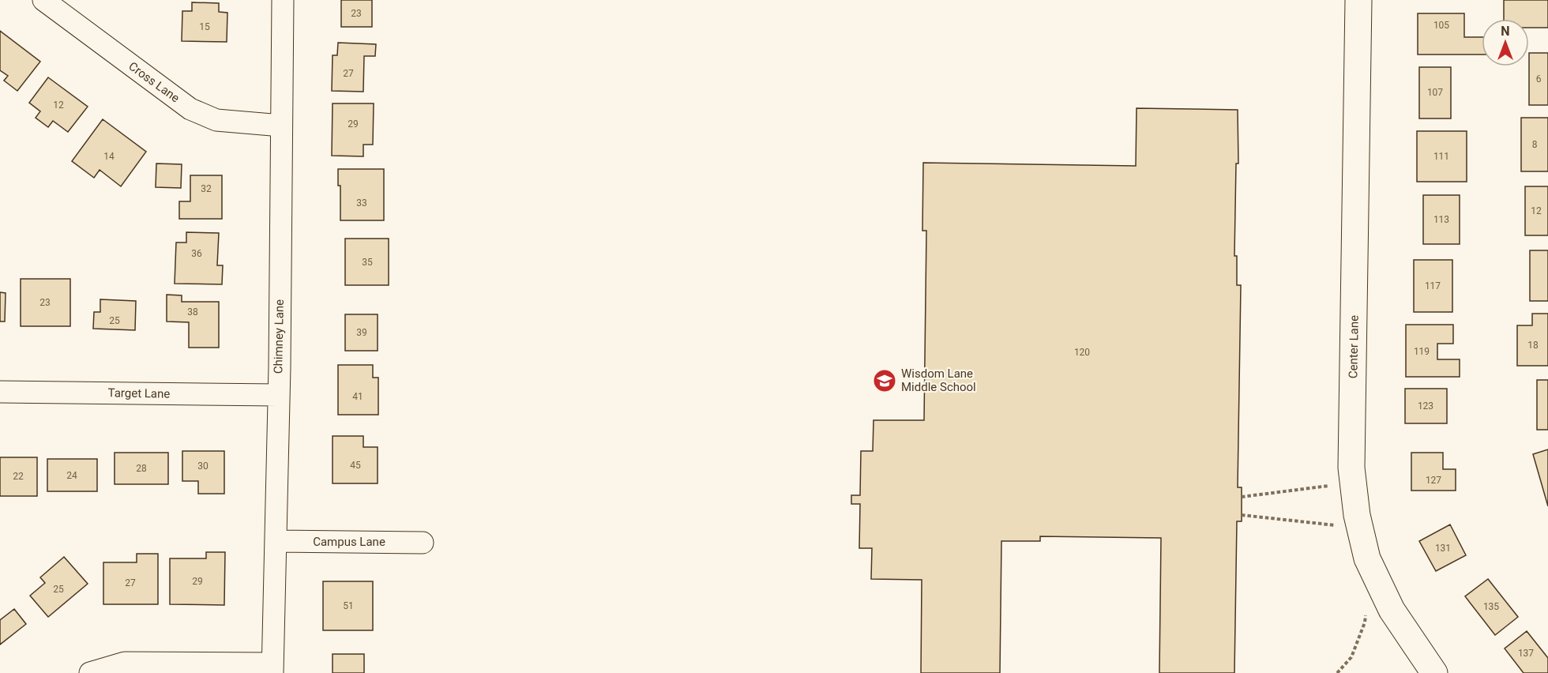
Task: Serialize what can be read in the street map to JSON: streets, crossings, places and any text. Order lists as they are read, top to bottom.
{
  "streets": {
    "street": [
      "Cross Lane",
      "Chimney Lane",
      "Center Lane",
      "Target Lane",
      "Campus Lane"
    ]
  },
  "crossings": [
    ["Cross Lane", "Chimney Lane"],
    ["Chimney Lane", "Target Lane"],
    ["Chimney Lane", "Campus Lane"]
  ],
  "places": {
    "school or university": ["Wisdom Lane Middle School"]
  },
  "house_numbers": [
    "23",
    "105",
    "15",
    "27",
    "6",
    "107",
    "12",
    "29",
    "8",
    "14",
    "111",
    "32",
    "33",
    "12",
    "113",
    "36",
    "35",
    "117",
    "23",
    "38",
    "25",
    "39",
    "18",
    "119",
    "120",
    "41",
    "123",
    "45",
    "30",
    "28",
    "24",
    "22",
    "127",
    "131",
    "29",
    "27",
    "25",
    "51",
    "135",
    "137"
  ],
  "north": "top"
}
